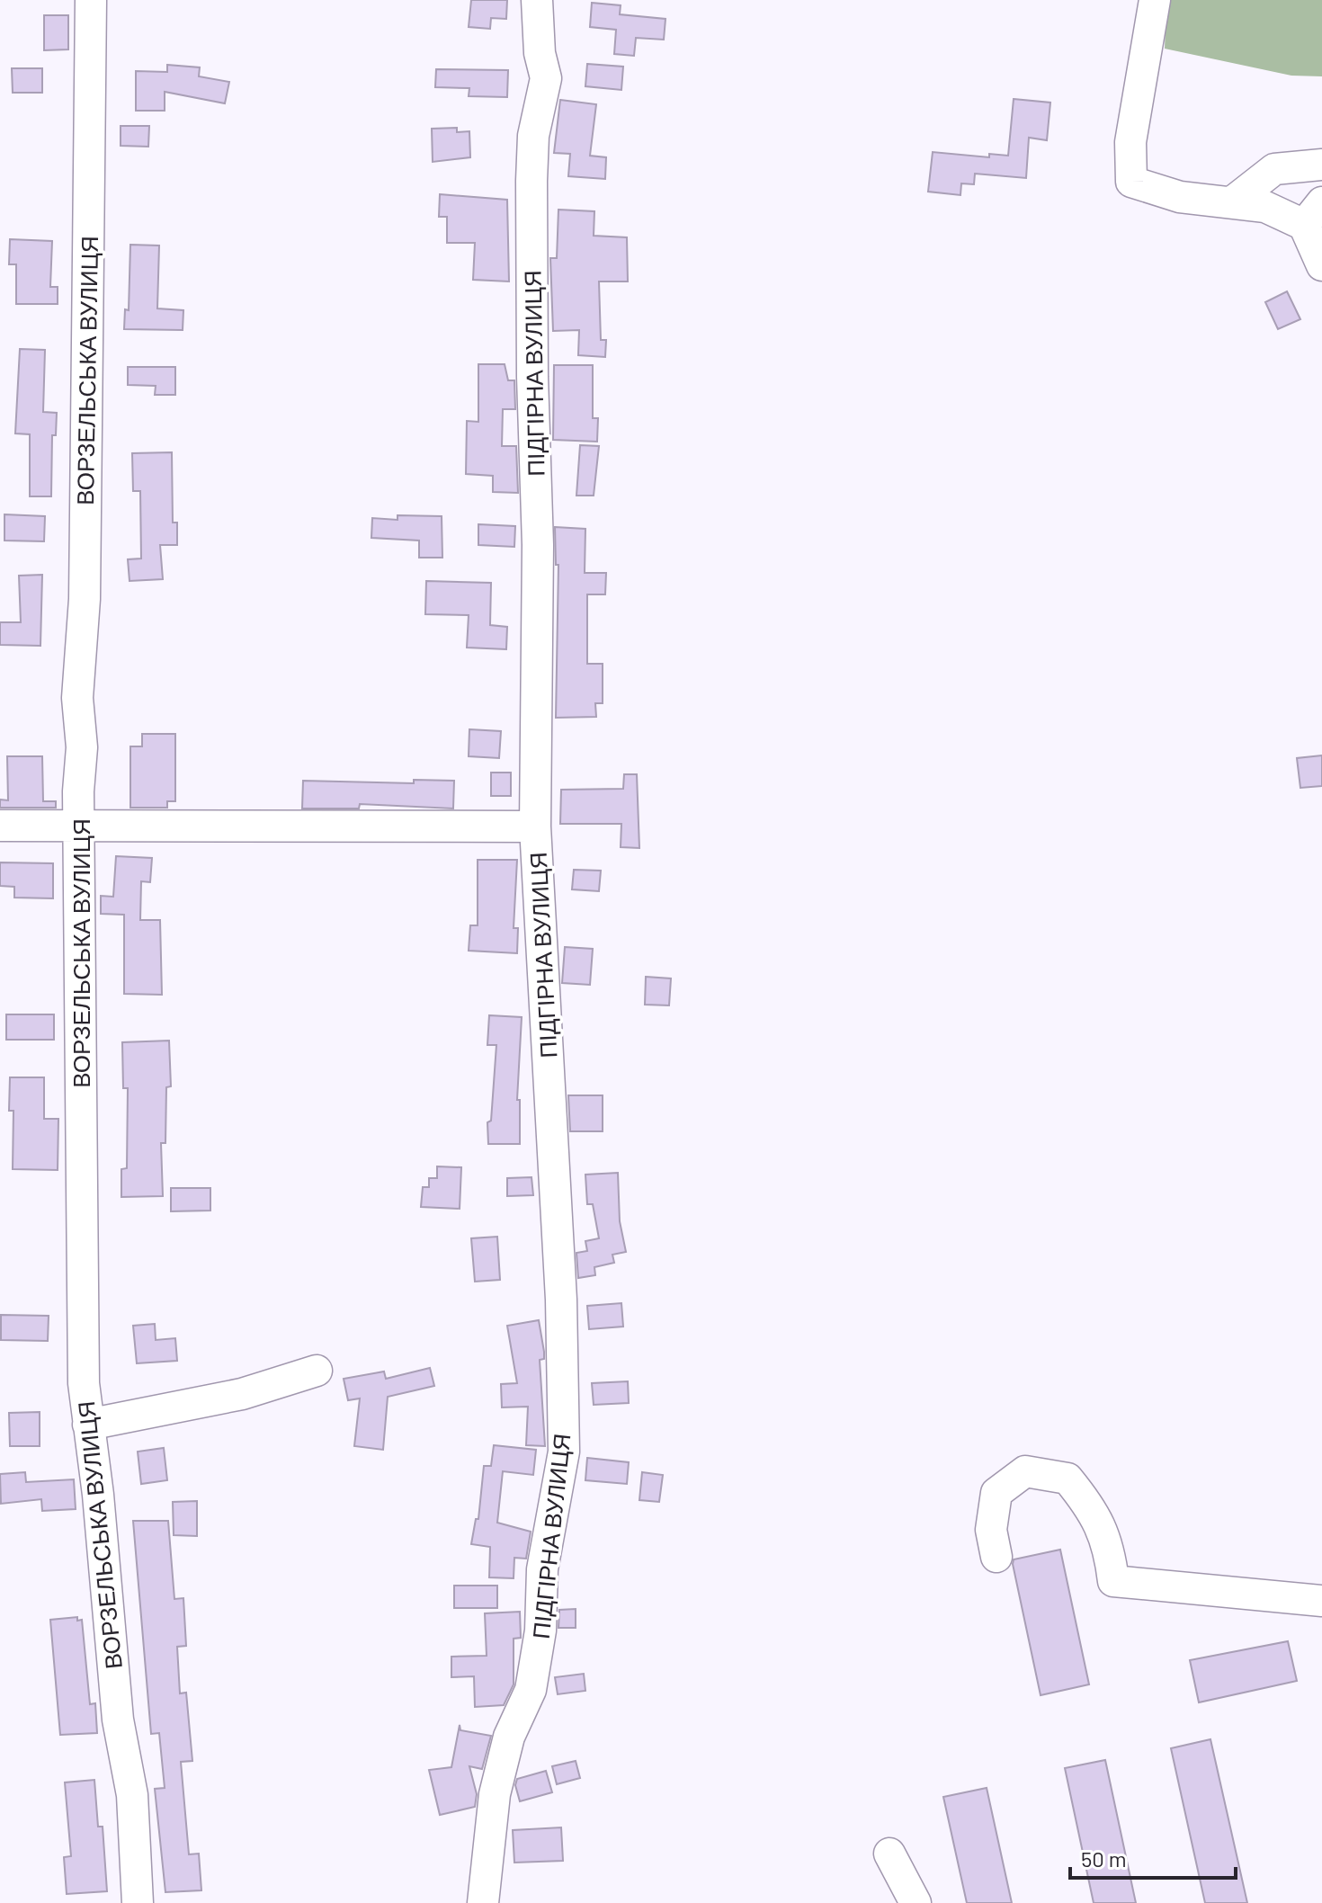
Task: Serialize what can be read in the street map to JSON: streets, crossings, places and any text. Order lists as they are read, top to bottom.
{
  "streets": {
    "street": ["ВОРЗЕЛЬСЬКА ВУЛИЦЯ", "ПІДГІРНА ВУЛИЦЯ"]
  },
  "scale_bar": "50 m"
}
